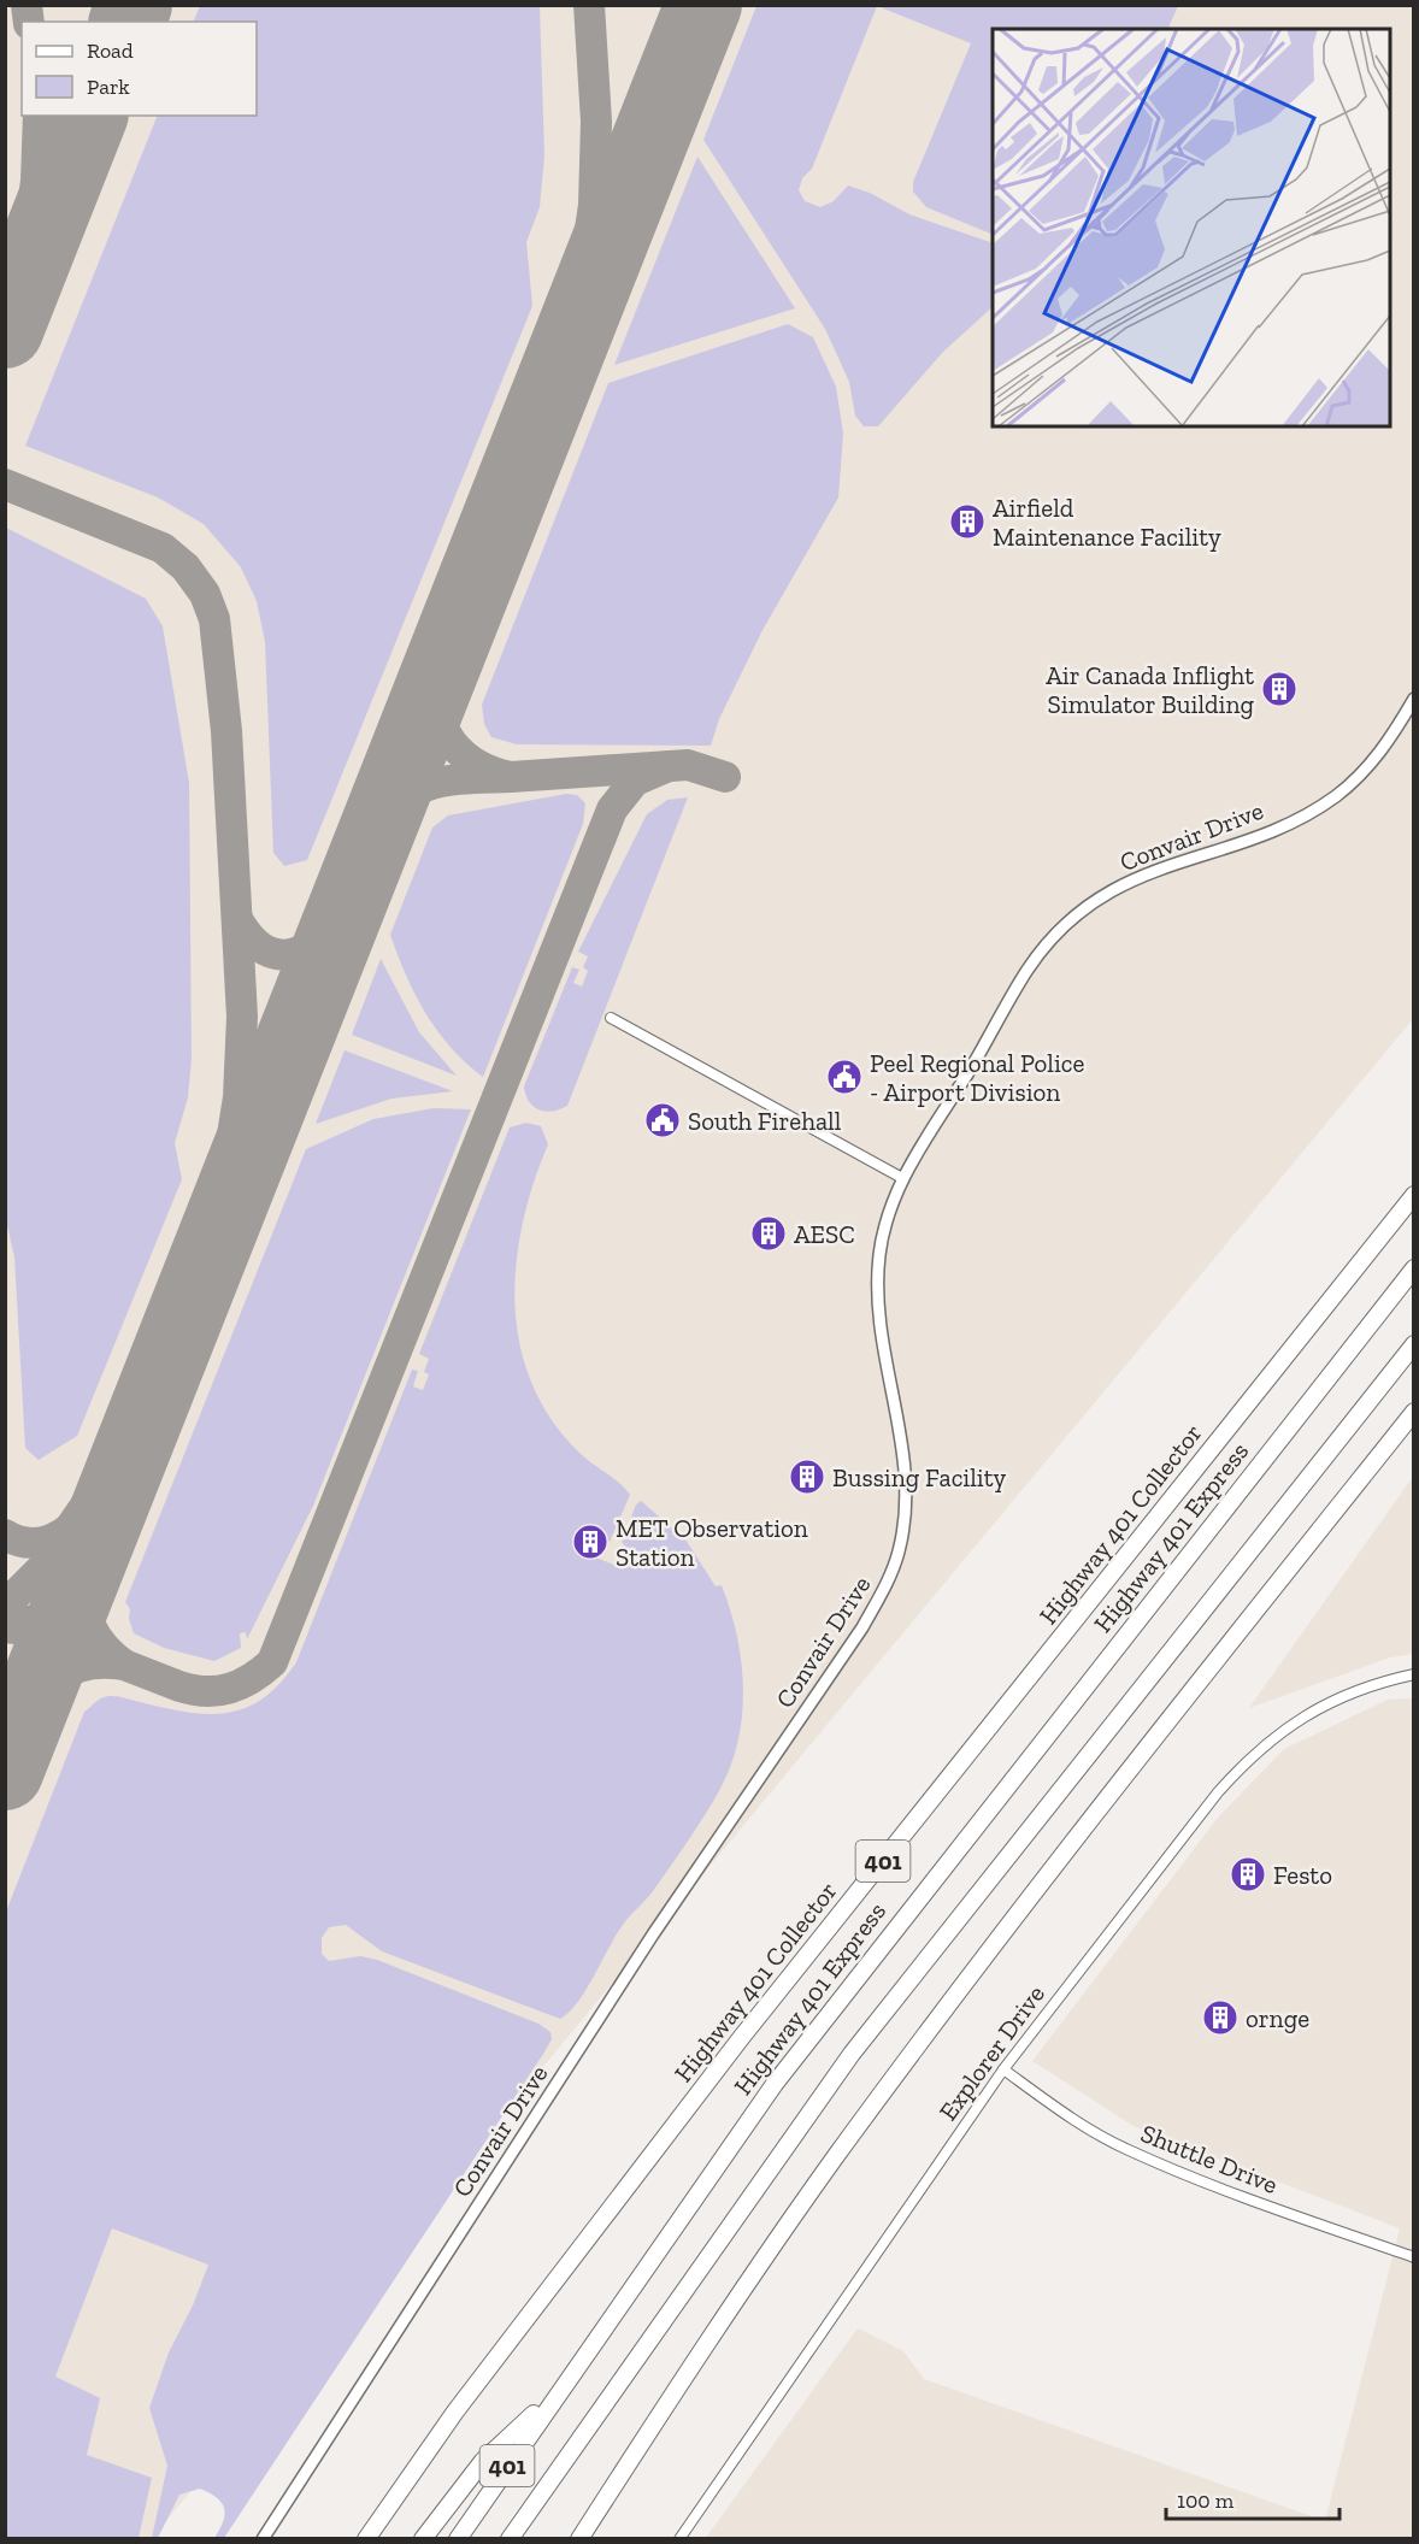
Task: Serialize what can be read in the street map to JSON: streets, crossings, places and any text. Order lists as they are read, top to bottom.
{
  "streets": {
    "highway": ["Highway 401 Collector", "Highway 401 Express", "401"],
    "street": ["Convair Drive", "Explorer Drive", "Shuttle Drive"]
  },
  "crossings": [
    ["Explorer Drive", "Shuttle Drive"]
  ],
  "places": {
    "building": [
      "Airfield Maintenance Facility",
      "Air Canada Inflight Simulator Building",
      "AESC",
      "Bussing Facility",
      "MET Observation Station",
      "Festo",
      "ornge"
    ],
    "public building": ["Peel Regional Police - Airport Division", "South Firehall"]
  },
  "legend": ["Road", "Park"],
  "scale_bar": "100 m"
}
